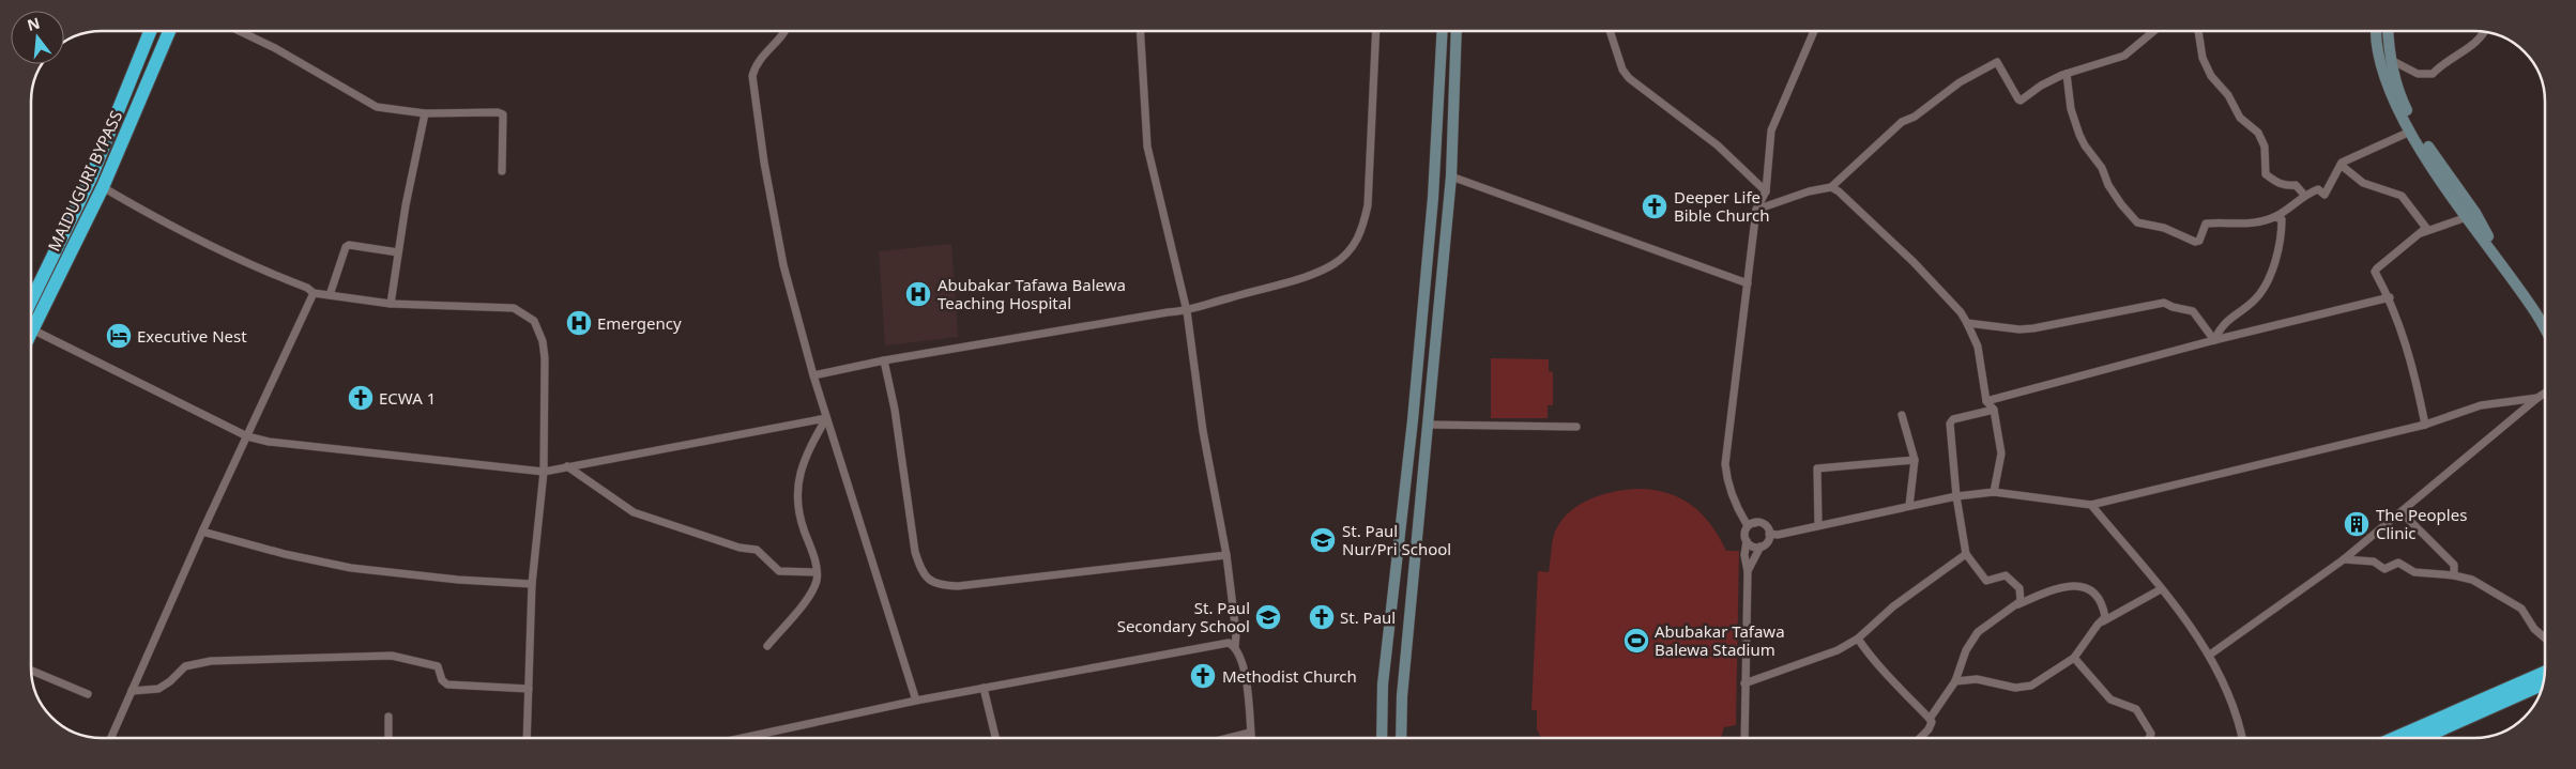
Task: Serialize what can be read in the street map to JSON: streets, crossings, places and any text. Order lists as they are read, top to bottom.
{
  "streets": {
    "highway": ["MAIDUGURI BYPASS"]
  },
  "places": {
    "church": [
      "Deeper Life Bible Church",
      "ECWA 1",
      "St. Paul",
      "Methodist Church"
    ],
    "hospital": ["Abubakar Tafawa Balewa Teaching Hospital", "Emergency"],
    "hotel": ["Executive Nest"],
    "building": ["The Peoples Clinic"],
    "school or university": ["St. Paul Nur/Pri School", "St. Paul Secondary School"],
    "sports": ["Abubakar Tafawa Balewa Stadium"]
  },
  "north": "top"
}
